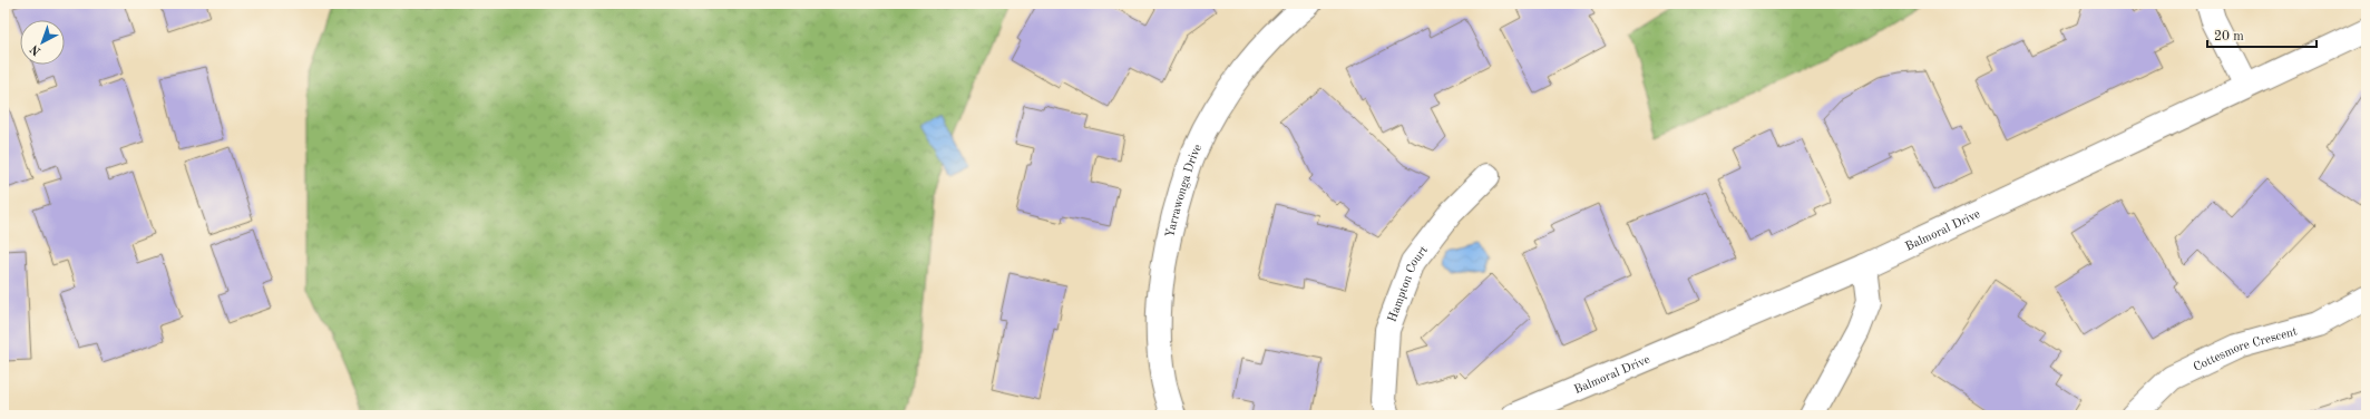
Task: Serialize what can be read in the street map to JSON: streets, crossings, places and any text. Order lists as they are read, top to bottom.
{
  "streets": {
    "street": [
      "Yarrawonga Drive",
      "Balmoral Drive",
      "Hampton Court",
      "Cottesmore Crescent"
    ]
  },
  "scale_bar": "20 m",
  "north": "bottom left"
}
